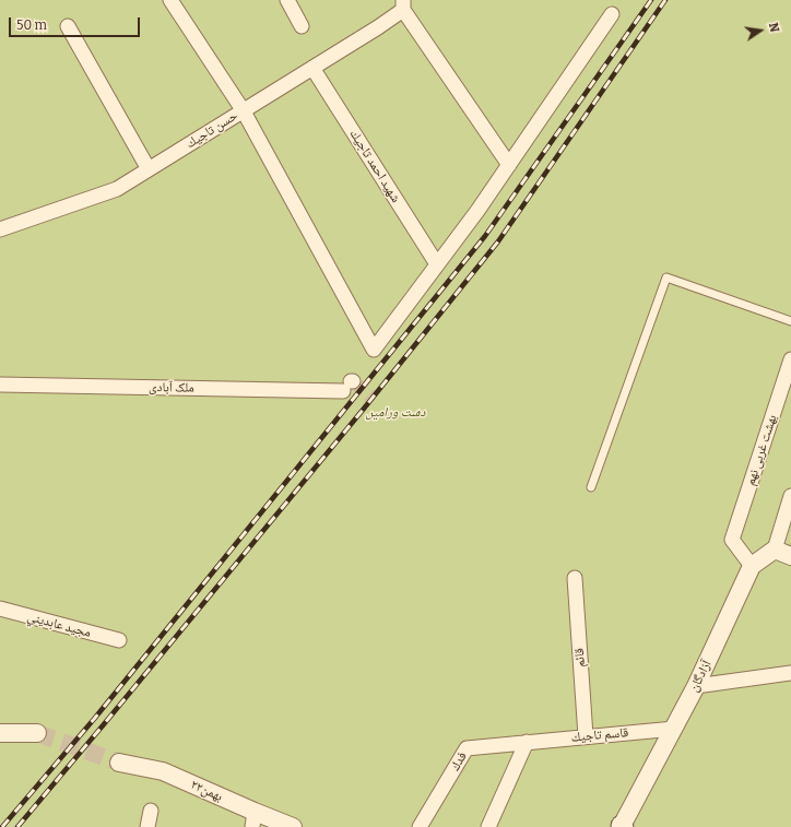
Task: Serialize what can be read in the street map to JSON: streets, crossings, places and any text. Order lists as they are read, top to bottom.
{
  "streets": {
    "street": [
      "حسن تاجيك",
      "شهيد احمد تاجيك",
      "ملک آبادی",
      "بهشت غربی نهم",
      "مجيد عابديني",
      "قائم",
      "آزادگان",
      "قاسم تاجيك",
      "فدك",
      "۲۲بهمن"
    ]
  },
  "crossings": [
    ["حسن تاجيك", "شهيد احمد تاجيك"],
    ["بهشت غربی نهم", "آزادگان"],
    ["قائم", "قاسم تاجيك"],
    ["آزادگان", "قاسم تاجيك"],
    ["قاسم تاجيك", "فدك"]
  ],
  "parks": ["دشت ورامین"],
  "scale_bar": "50 m",
  "north": "right"
}
